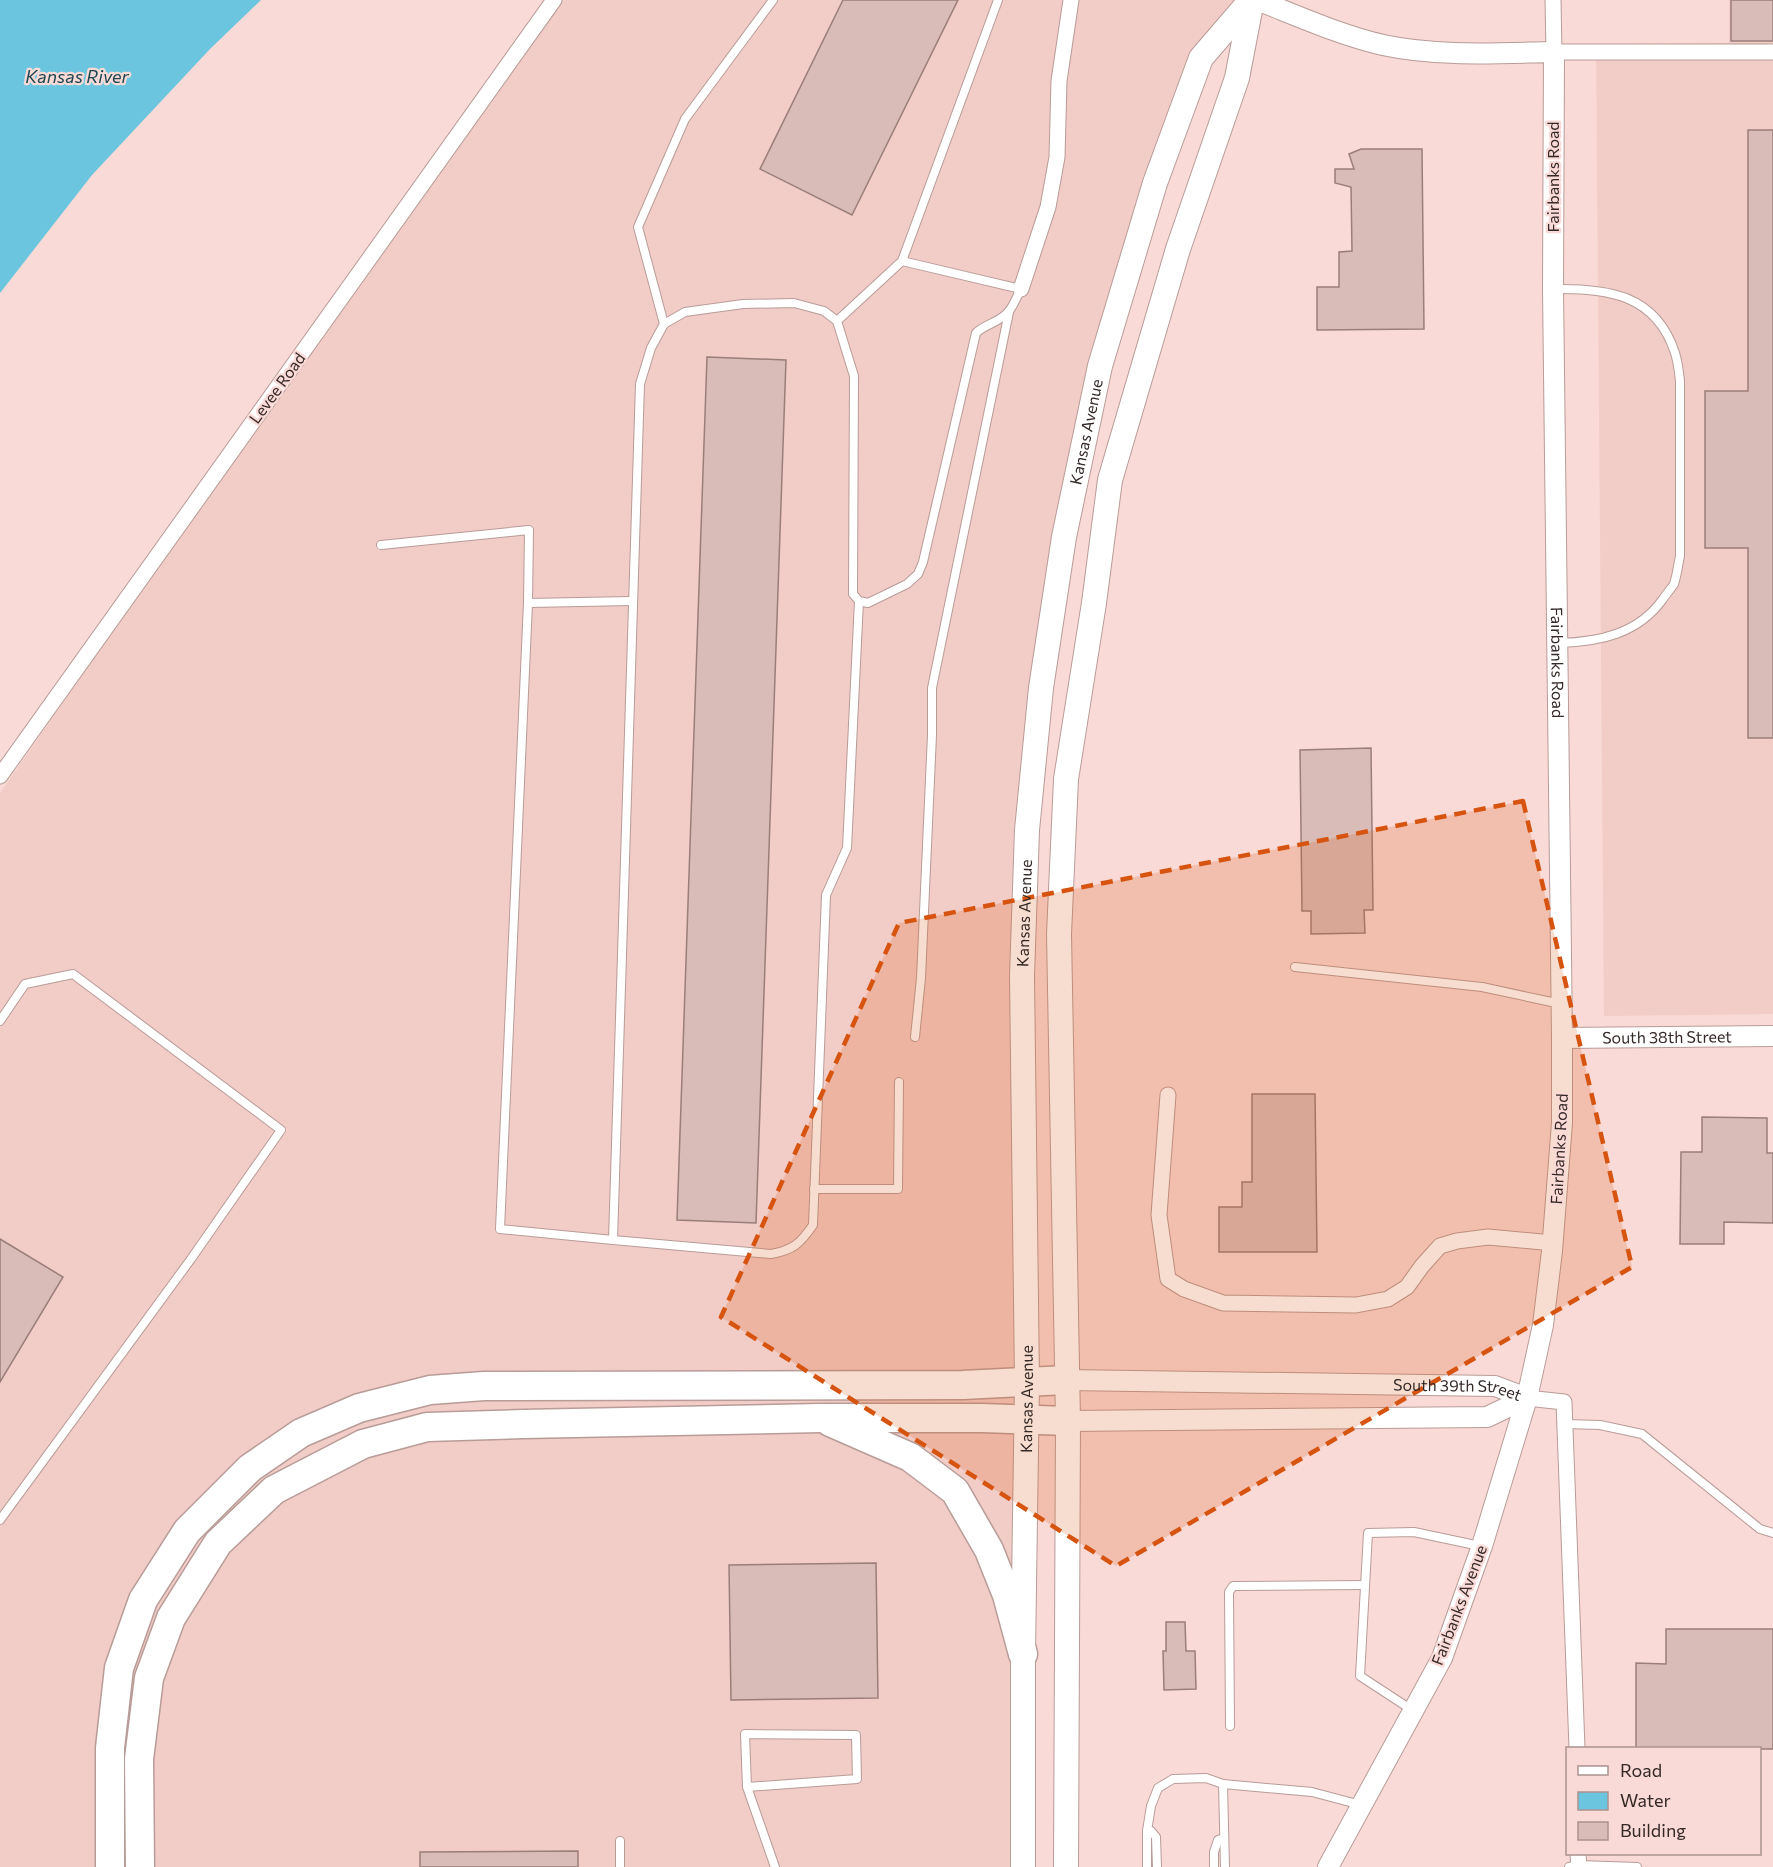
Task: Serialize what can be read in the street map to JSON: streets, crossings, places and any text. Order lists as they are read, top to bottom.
{
  "streets": {
    "main road": ["Kansas Avenue"],
    "street": [
      "Fairbanks Road",
      "Levee Road",
      "South 38th Street",
      "South 39th Street",
      "Fairbanks Avenue"
    ]
  },
  "crossings": [
    ["Fairbanks Road", "South 38th Street"],
    ["Fairbanks Road", "Fairbanks Avenue"],
    ["Kansas Avenue", "South 39th Street"],
    ["South 39th Street", "Fairbanks Avenue"]
  ],
  "water": ["Kansas River"],
  "legend": ["Road", "Water", "Building"]
}
